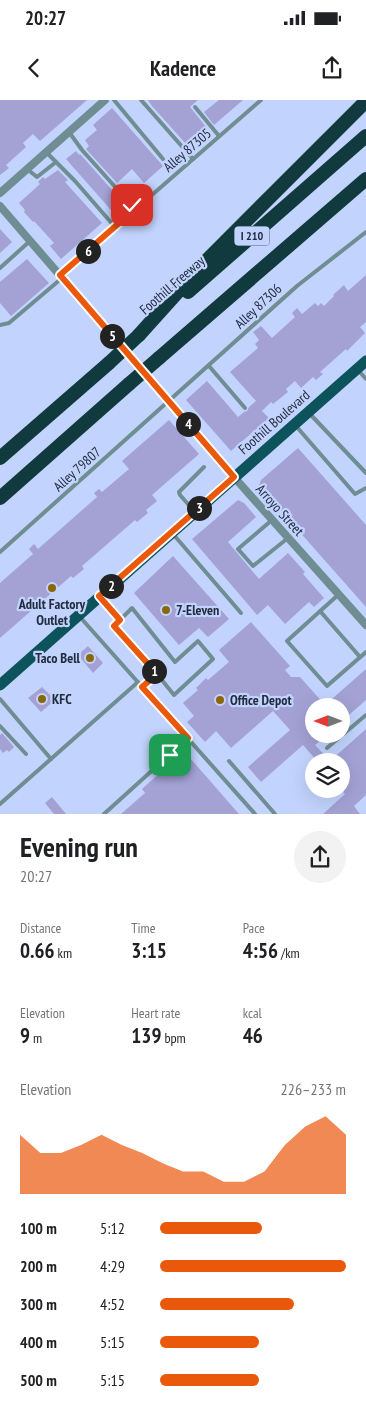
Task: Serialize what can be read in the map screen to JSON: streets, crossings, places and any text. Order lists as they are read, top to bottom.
{
  "streets": {
    "highway": ["I 210", "Foothill Freeway"],
    "main road": ["Foothill Boulevard"],
    "street": ["Arroyo Street"],
    "lane": ["Alley 87305", "Alley 87306", "Alley 79807"]
  },
  "crossings": [
    ["Alley 87305", "Arroyo Street"],
    ["Alley 87306", "Alley 79807"],
    ["Alley 87306", "Arroyo Street"],
    ["Foothill Boulevard", "Arroyo Street"],
    ["Alley 79807", "Arroyo Street"]
  ],
  "places": [
    "Adult Factory Outlet",
    "7-Eleven",
    "Taco Bell",
    "KFC",
    "Office Depot"
  ],
  "north": "left",
  "page": {
    "status": "20:27",
    "header": "Kadence",
    "pins": [
      "6",
      "5",
      "4",
      "3",
      "2",
      "1"
    ],
    "heading": ["Evening run", "20:27"],
    "stats": [
      ["Distance", "0.66 km"],
      ["Time", "3:15"],
      ["Pace", "4:56 /km"],
      ["Elevation", "9 m"],
      ["Heart rate", "139 bpm"],
      ["kcal", "46"]
    ],
    "chart": ["Elevation", "226–233 m"],
    "list": [
      {
        "name": "100 m",
        "note": "5:12"
      },
      {
        "name": "200 m",
        "note": "4:29"
      },
      {
        "name": "300 m",
        "note": "4:52"
      },
      {
        "name": "400 m",
        "note": "5:15"
      },
      {
        "name": "500 m",
        "note": "5:15"
      }
    ]
  }
}
